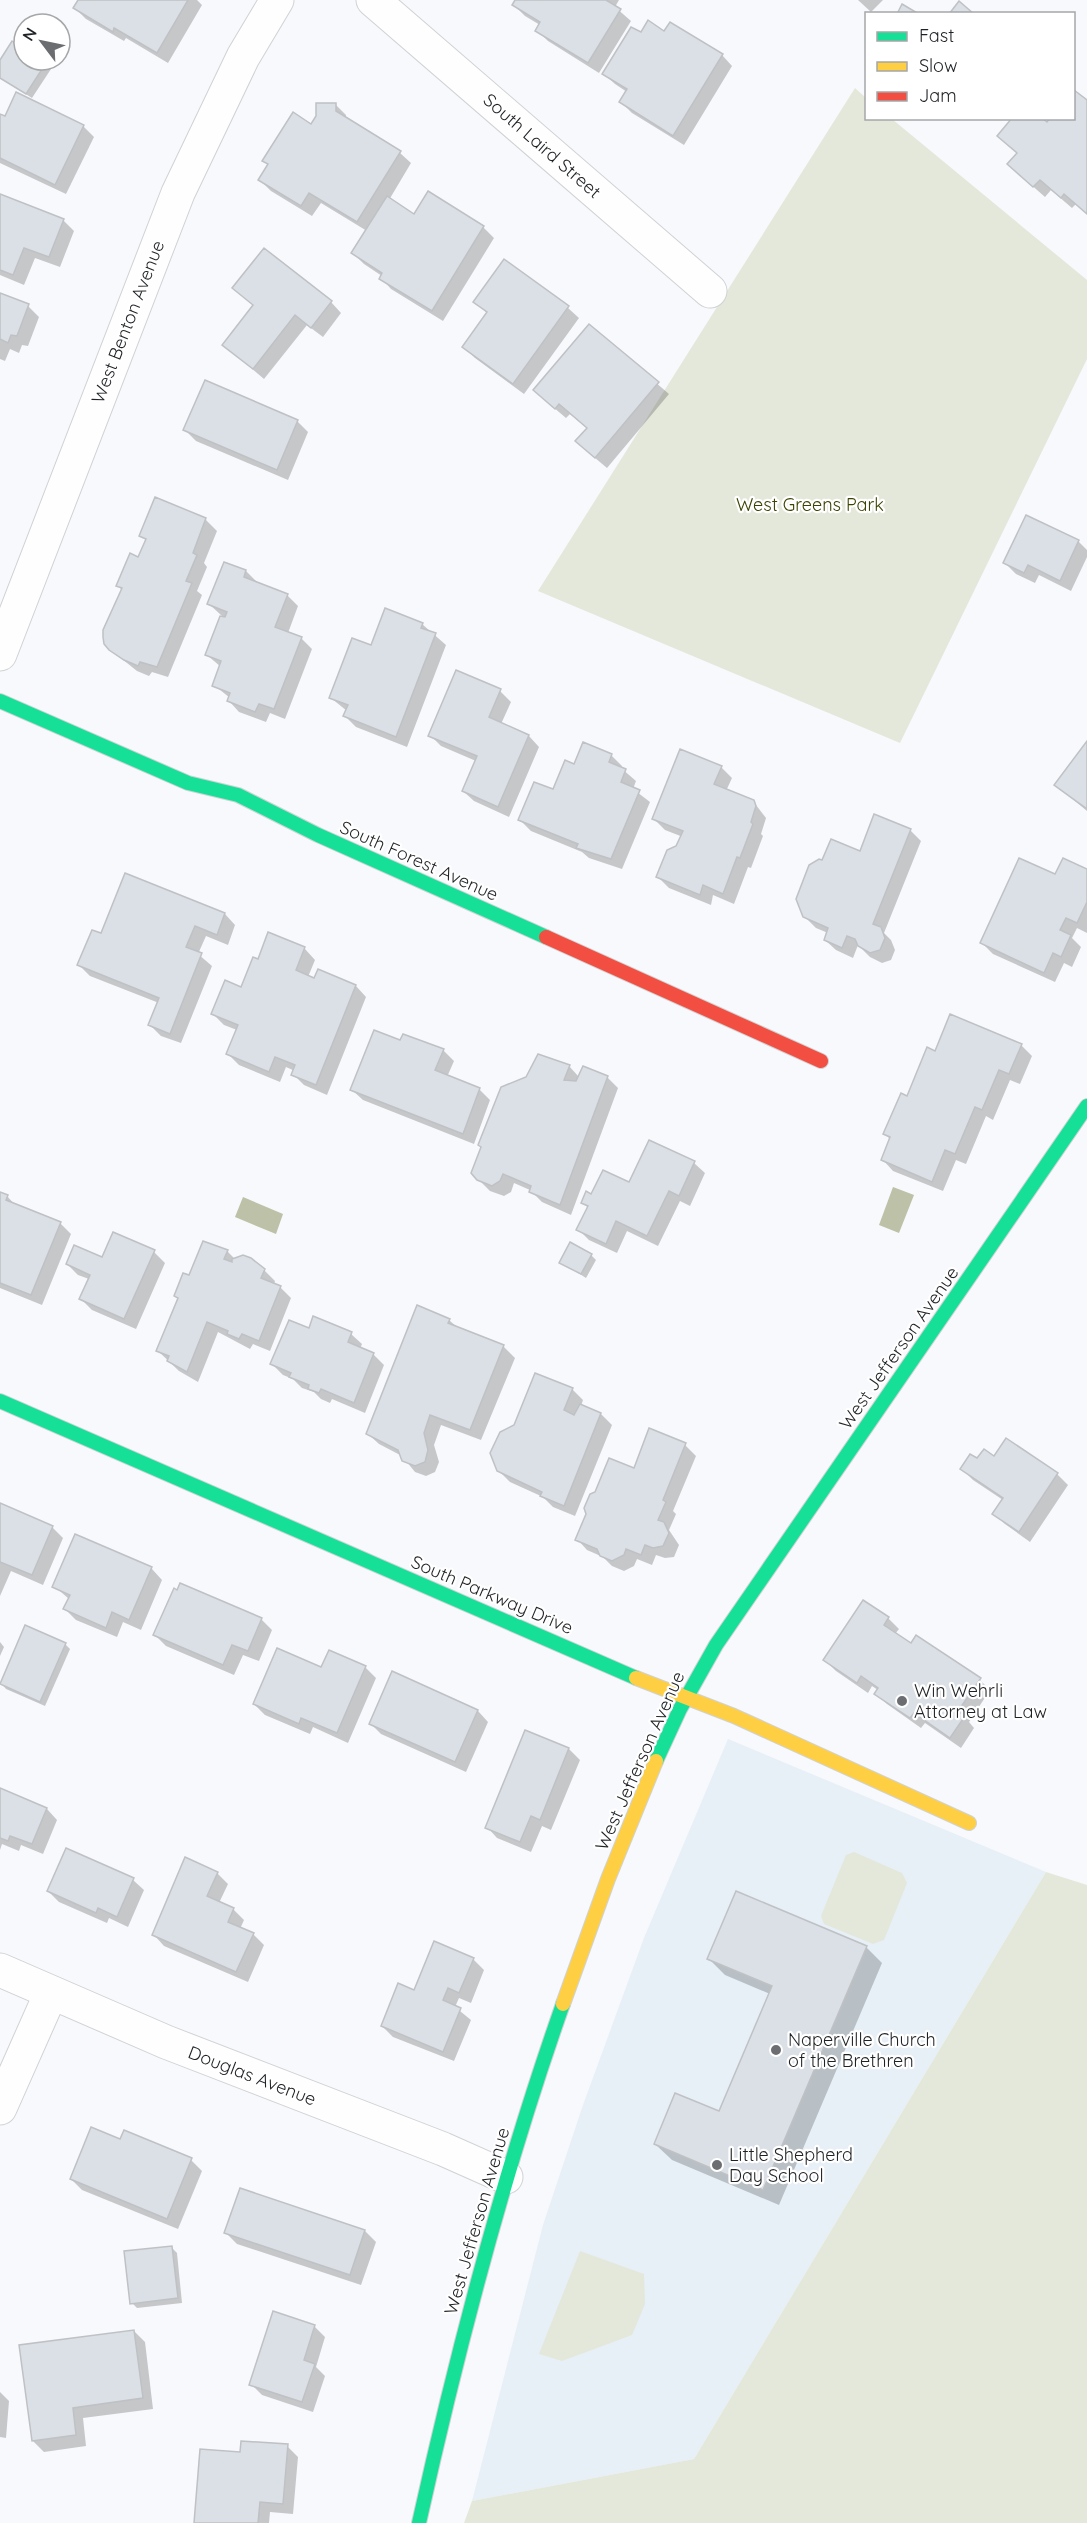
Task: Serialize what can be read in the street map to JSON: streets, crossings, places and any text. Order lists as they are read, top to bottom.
{
  "streets": {
    "street": [
      "South Laird Street",
      "West Benton Avenue",
      "South Forest Avenue",
      "West Jefferson Avenue",
      "South Parkway Drive",
      "Douglas Avenue"
    ]
  },
  "crossings": [
    ["West Jefferson Avenue", "South Parkway Drive"],
    ["West Jefferson Avenue", "Douglas Avenue"]
  ],
  "parks": ["West Greens Park"],
  "places": ["Win Wehrli Attorney at Law", "Naperville Church of the Brethren", "Little Shepherd Day School"],
  "legend": ["Fast", "Slow", "Jam"],
  "north": "top left"
}
